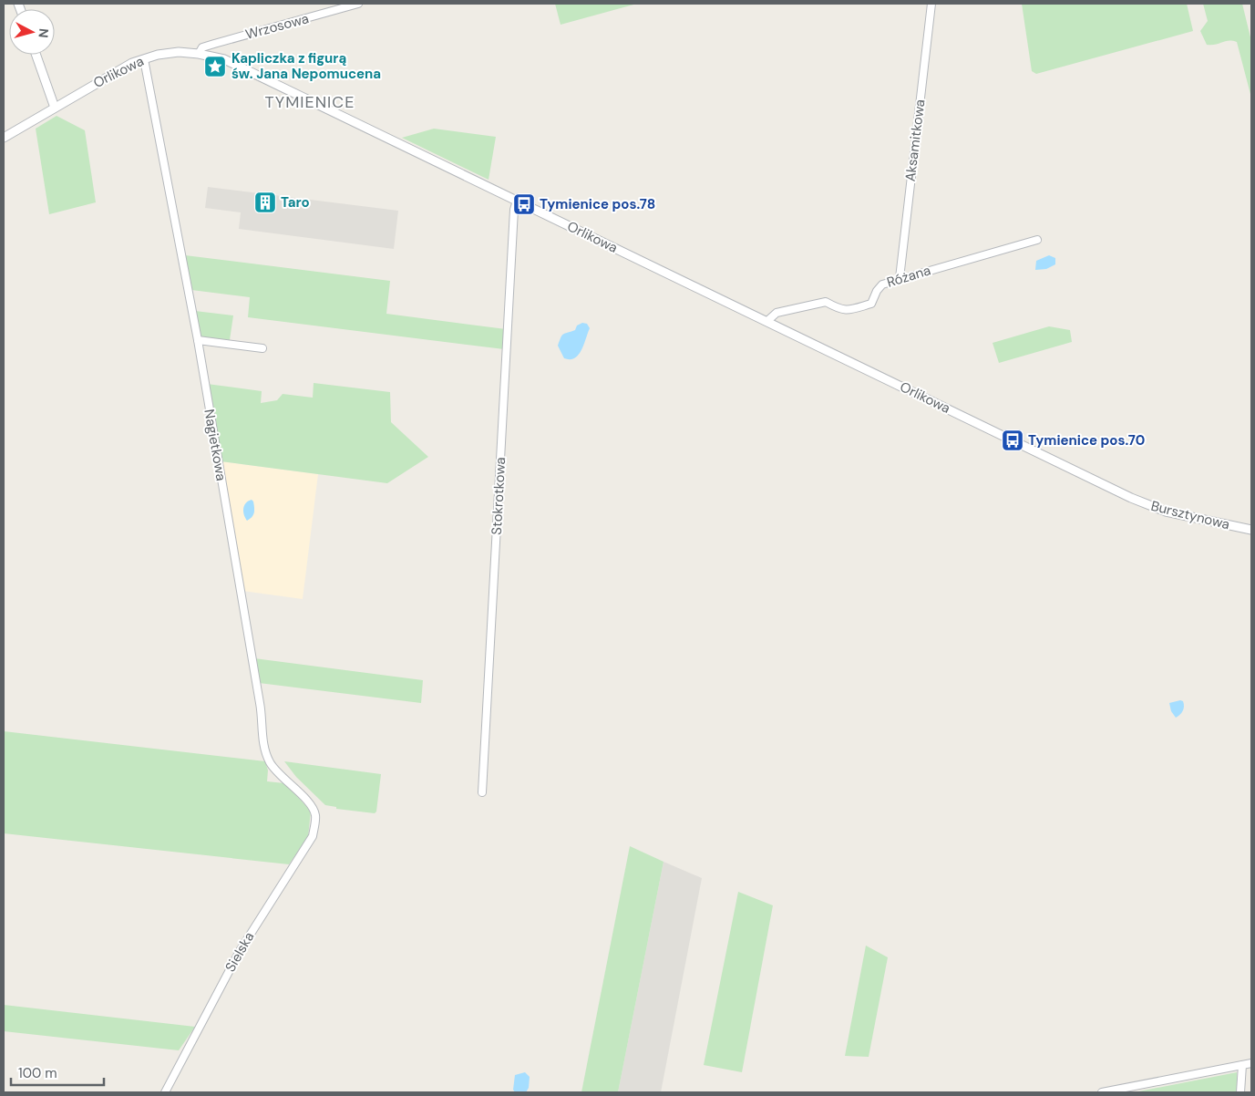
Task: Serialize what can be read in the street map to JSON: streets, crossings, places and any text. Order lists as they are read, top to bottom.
{
  "streets": {
    "street": [
      "Wrzosowa",
      "Orlikowa",
      "Aksamitkowa",
      "Różana",
      "Nagietkowa",
      "Stokrotkowa",
      "Bursztynowa",
      "Sielska"
    ]
  },
  "crossings": [
    ["Wrzosowa", "Orlikowa"],
    ["Orlikowa", "Różana"],
    ["Orlikowa", "Nagietkowa"],
    ["Orlikowa", "Stokrotkowa"],
    ["Orlikowa", "Bursztynowa"],
    ["Aksamitkowa", "Różana"],
    ["Nagietkowa", "Sielska"]
  ],
  "districts": ["TYMIENICE"],
  "places": {
    "place": ["Kapliczka z figurą św. Jana Nepomucena"],
    "building": ["Taro"],
    "bus stop": ["Tymienice pos.78", "Tymienice pos.70"]
  },
  "scale_bar": "100 m",
  "north": "right"
}
